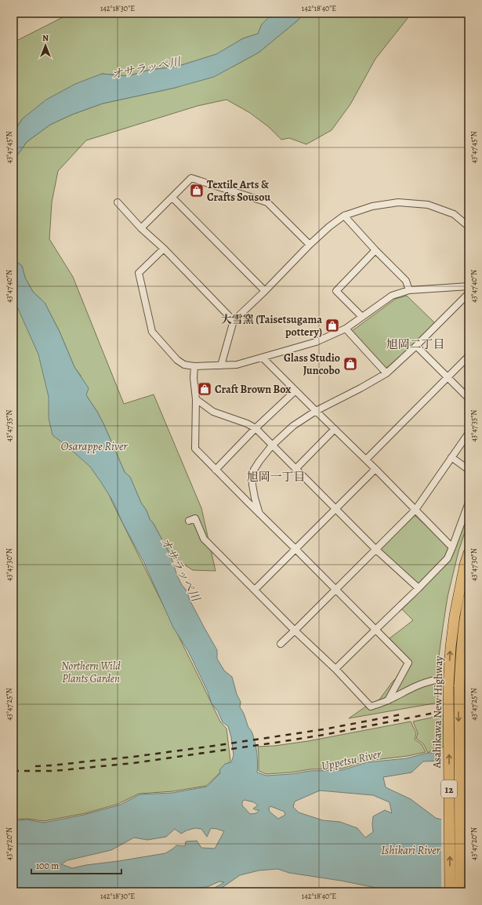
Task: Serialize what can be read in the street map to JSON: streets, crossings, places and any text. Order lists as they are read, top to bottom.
{
  "streets": {
    "highway": ["Asahikawa New Highway", "12"]
  },
  "districts": ["旭岡二丁目", "旭岡一丁目"],
  "water": [
    "オサラッペ川",
    "Osarappe River",
    "Uppetsu River",
    "Ishikari River"
  ],
  "parks": ["Northern Wild Plants Garden"],
  "places": {
    "shop": [
      "Textile Arts & Crafts Sousou",
      "大雪窯 (Taisetsugama pottery)",
      "Glass Studio Juncobo",
      "Craft Brown Box"
    ]
  },
  "scale_bar": "100 m",
  "north": "top",
  "coordinates": [
    "142°18'30\"E",
    "142°18'40\"E",
    "43°47'45\"N",
    "43°47'40\"N",
    "43°47'35\"N",
    "43°47'30\"N",
    "43°47'25\"N",
    "43°47'20\"N"
  ]
}
